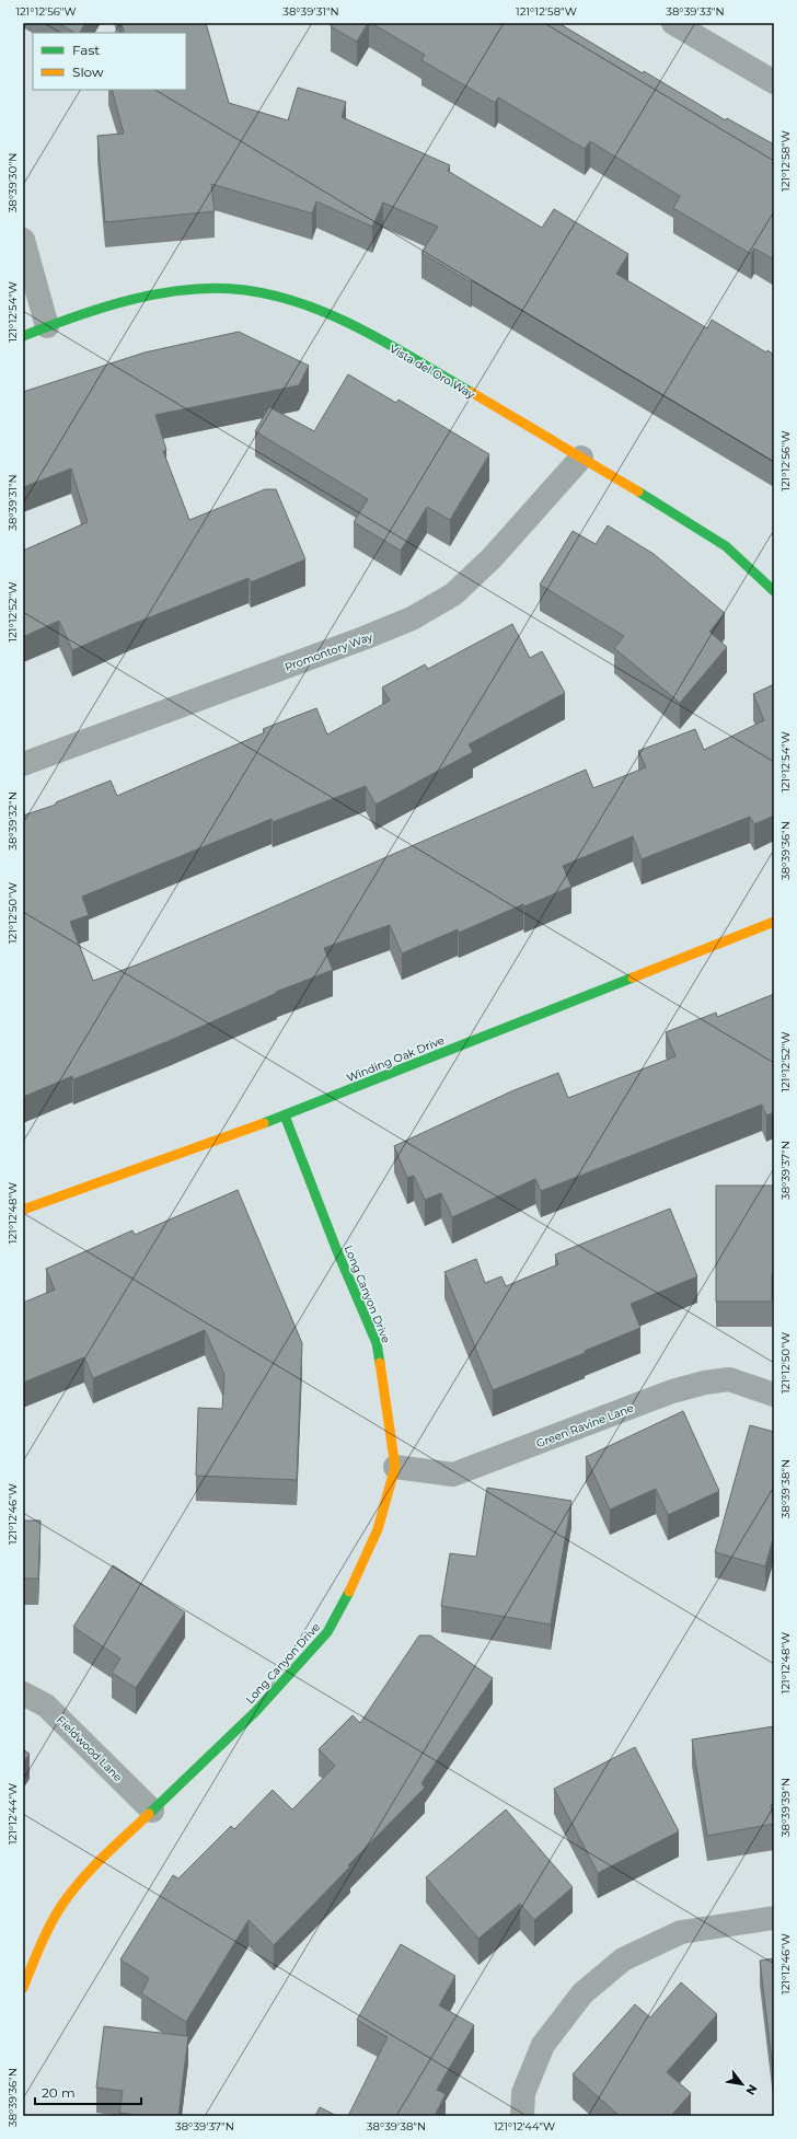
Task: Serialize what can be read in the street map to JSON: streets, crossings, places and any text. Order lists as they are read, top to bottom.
{
  "streets": {
    "street": [
      "Vista del Oro Way",
      "Promontory Way",
      "Winding Oak Drive",
      "Long Canyon Drive",
      "Green Ravine Lane",
      "Fieldwood Lane"
    ]
  },
  "crossings": [
    ["Vista del Oro Way", "Promontory Way"],
    ["Winding Oak Drive", "Long Canyon Drive"],
    ["Long Canyon Drive", "Green Ravine Lane"],
    ["Long Canyon Drive", "Fieldwood Lane"]
  ],
  "legend": ["Fast", "Slow"],
  "scale_bar": "20 m",
  "north": "bottom right",
  "coordinates": [
    "121°12'56\"W",
    "38°39'31\"N",
    "121°12'58\"W",
    "38°39'33\"N",
    "38°39'30\"N",
    "121°12'54\"W",
    "121°12'52\"W",
    "38°39'32\"N",
    "38°39'36\"N",
    "121°12'50\"W",
    "38°39'37\"N",
    "121°12'48\"W",
    "38°39'38\"N",
    "121°12'46\"W",
    "38°39'39\"N",
    "121°12'44\"W"
  ]
}
